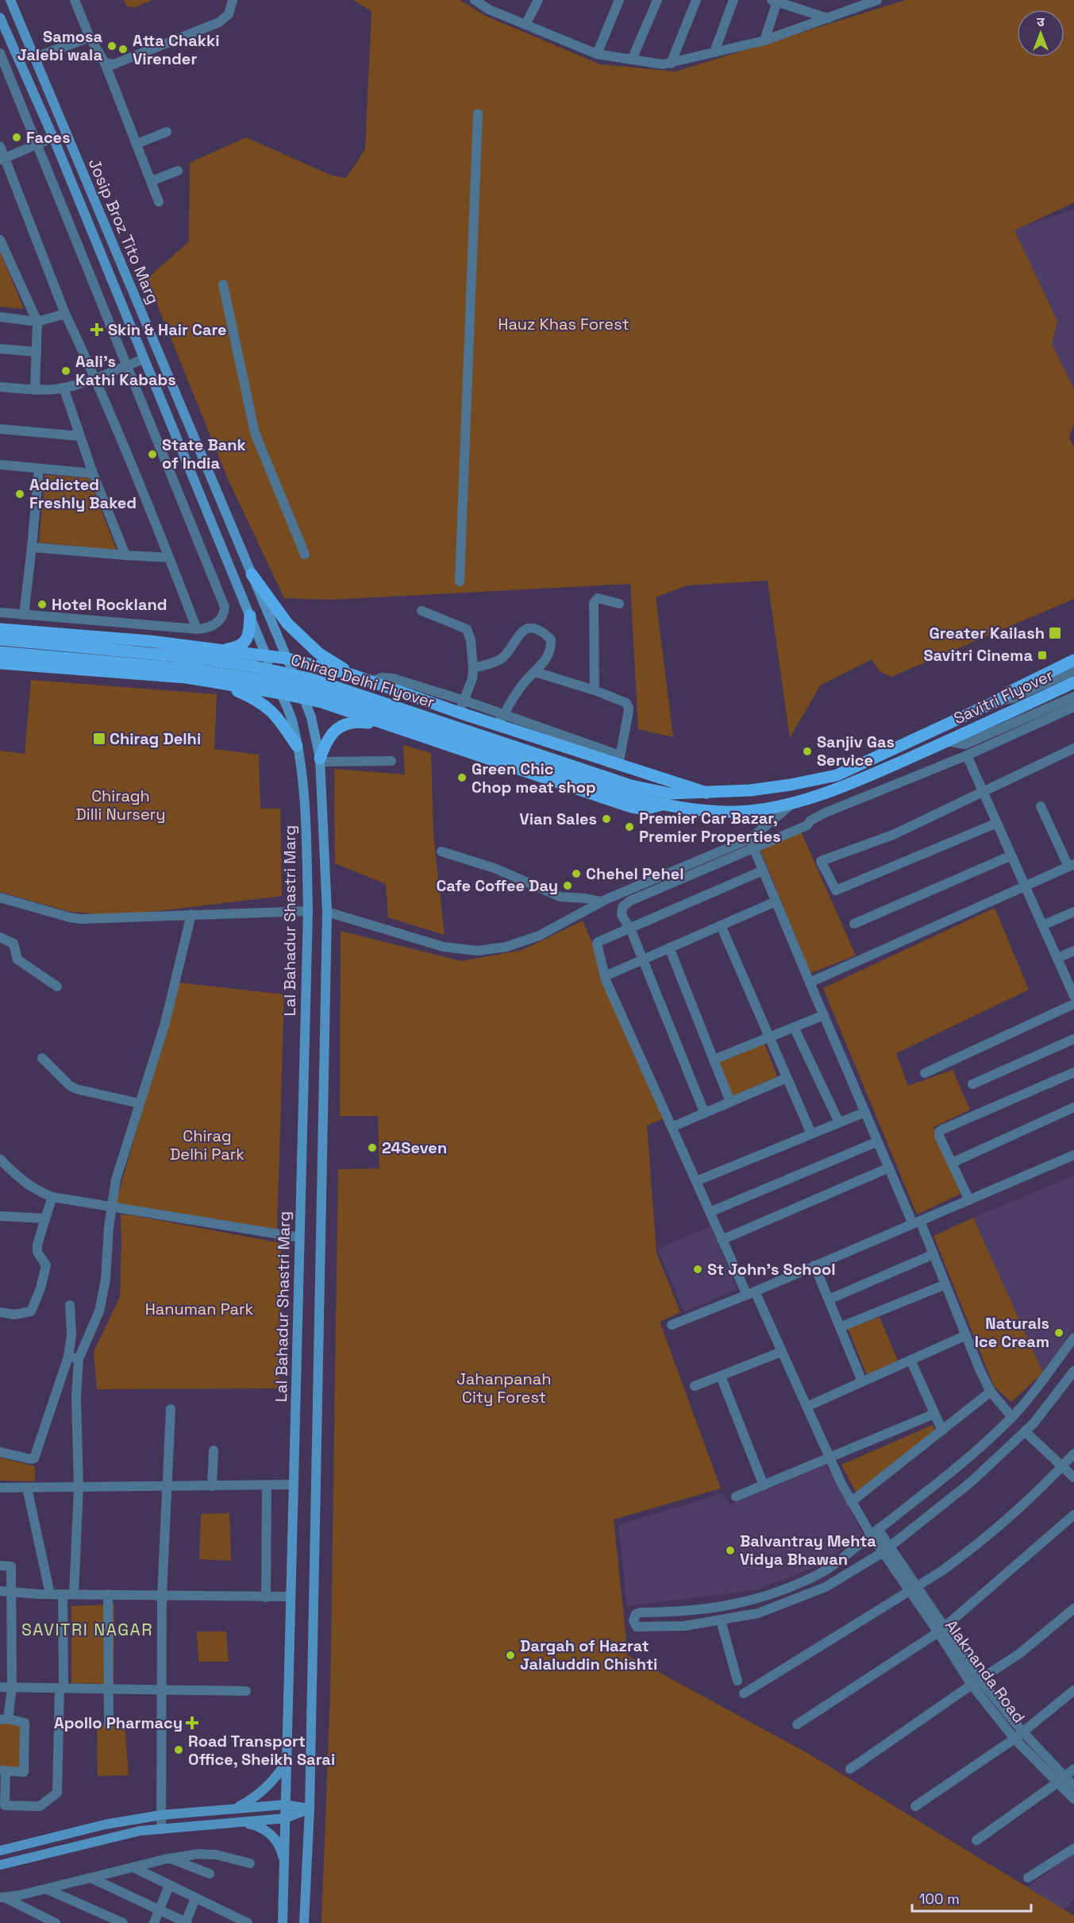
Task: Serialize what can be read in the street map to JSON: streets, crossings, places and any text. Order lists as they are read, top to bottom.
{
  "streets": {
    "main road": [
      "Josip Broz Tito Marg",
      "Chirag Delhi Flyover",
      "Savitri Flyover",
      "Lal Bahadur Shastri Marg"
    ],
    "street": ["Alaknanda Road"]
  },
  "crossings": [
    ["Josip Broz Tito Marg", "Lal Bahadur Shastri Marg"],
    ["Chirag Delhi Flyover", "Savitri Flyover"]
  ],
  "districts": ["SAVITRI NAGAR"],
  "parks": [
    "Hauz Khas Forest",
    "Chiragh Dilli Nursery",
    "Chirag Delhi Park",
    "Hanuman Park",
    "Jahanpanah City Forest"
  ],
  "places": {
    "other": [
      "Samosa Jalebi wala",
      "Atta Chakki Virender",
      "Faces",
      "Aali's Kathi Kababs",
      "State Bank of India",
      "Addicted Freshly Baked",
      "Hotel Rockland",
      "Sanjiv Gas Service",
      "Green Chic Chop meat shop",
      "Vian Sales",
      "Premier Car Bazar, Premier Properties",
      "Chehel Pehel",
      "Cafe Coffee Day",
      "24Seven",
      "St John's School",
      "Naturals Ice Cream",
      "Balvantray Mehta Vidya Bhawan",
      "Dargah of Hazrat Jalaluddin Chishti",
      "Road Transport Office, Sheikh Sarai"
    ],
    "health": ["Skin & Hair Care", "Apollo Pharmacy"],
    "transit": ["Greater Kailash", "Savitri Cinema", "Chirag Delhi"]
  },
  "scale_bar": "100 m",
  "north": "top"
}
